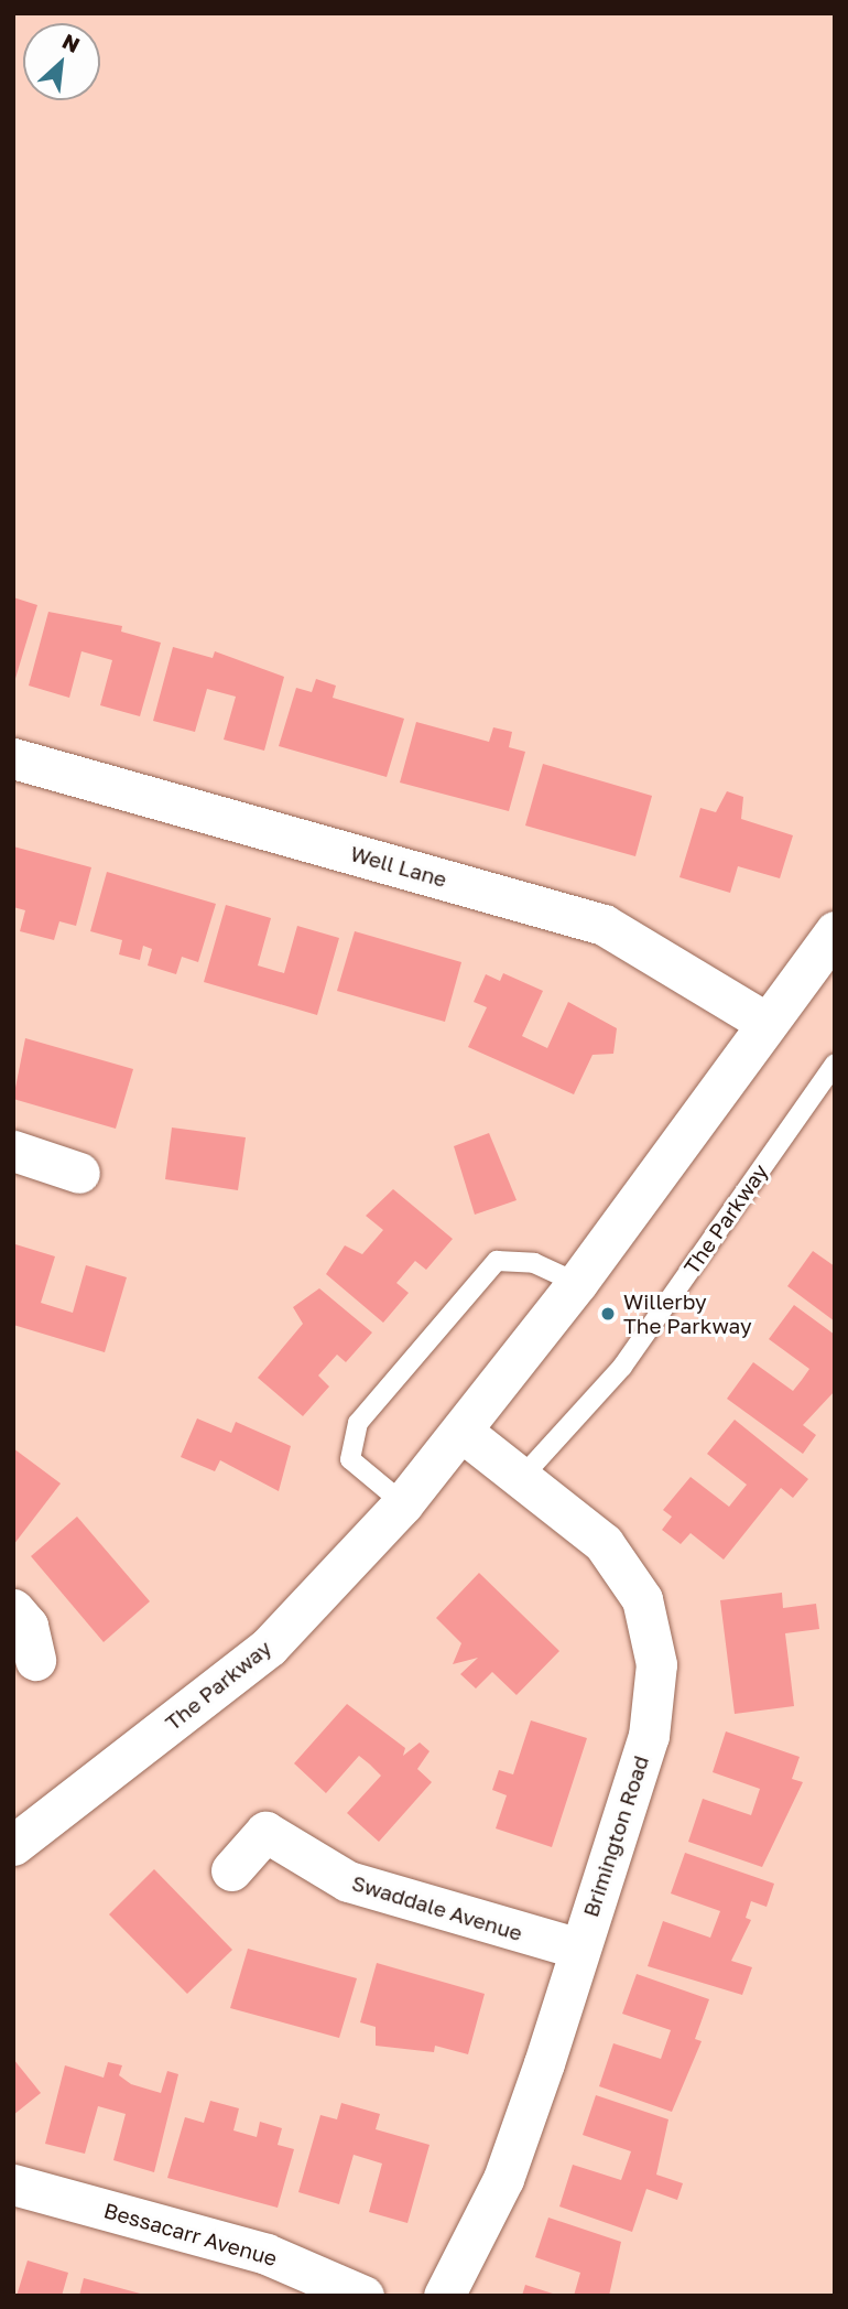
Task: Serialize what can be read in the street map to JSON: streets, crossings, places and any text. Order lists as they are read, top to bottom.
{
  "streets": {
    "street": [
      "Well Lane",
      "The Parkway",
      "Brimington Road",
      "Swaddale Avenue",
      "Bessacarr Avenue"
    ]
  },
  "crossings": [
    ["Well Lane", "The Parkway"],
    ["The Parkway", "Brimington Road"],
    ["Brimington Road", "Swaddale Avenue"]
  ],
  "places": ["Willerby The Parkway"],
  "north": "top right"
}
